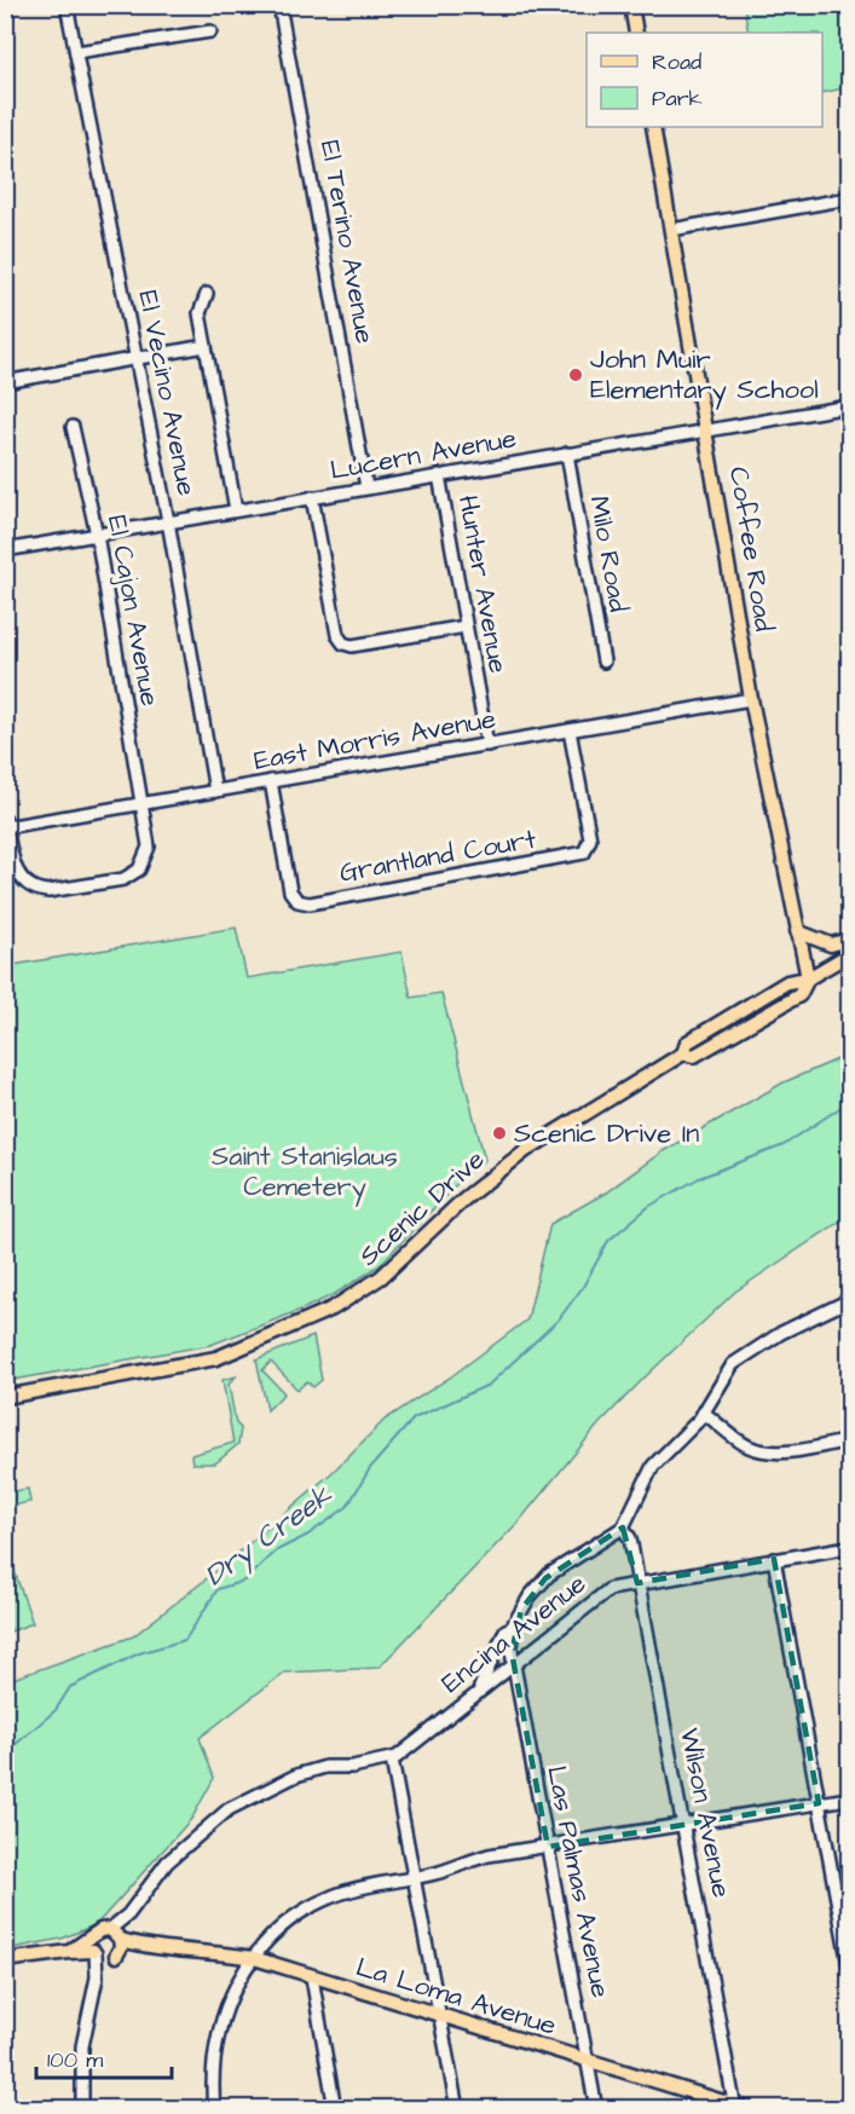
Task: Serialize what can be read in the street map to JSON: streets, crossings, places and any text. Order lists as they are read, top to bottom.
{
  "streets": {
    "main road": ["Coffee Road", "Scenic Drive", "La Loma Avenue"],
    "street": [
      "El Terino Avenue",
      "El Vecino Avenue",
      "Lucern Avenue",
      "Milo Road",
      "Hunter Avenue",
      "El Cajon Avenue",
      "East Morris Avenue",
      "Grantland Court",
      "Encina Avenue",
      "Wilson Avenue",
      "Las Palmas Avenue"
    ]
  },
  "crossings": [
    ["El Terino Avenue", "Lucern Avenue"],
    ["El Vecino Avenue", "Lucern Avenue"],
    ["El Vecino Avenue", "East Morris Avenue"],
    ["Lucern Avenue", "Coffee Road"],
    ["Lucern Avenue", "Milo Road"],
    ["Lucern Avenue", "Hunter Avenue"],
    ["Lucern Avenue", "El Cajon Avenue"],
    ["Coffee Road", "East Morris Avenue"],
    ["Coffee Road", "Scenic Drive"],
    ["Hunter Avenue", "East Morris Avenue"],
    ["El Cajon Avenue", "East Morris Avenue"],
    ["East Morris Avenue", "Grantland Court"],
    ["Encina Avenue", "Wilson Avenue"],
    ["Encina Avenue", "Las Palmas Avenue"],
    ["Wilson Avenue", "La Loma Avenue"],
    ["Las Palmas Avenue", "La Loma Avenue"]
  ],
  "water": ["Dry Creek"],
  "parks": ["Saint Stanislaus Cemetery"],
  "places": ["John Muir Elementary School", "Scenic Drive In"],
  "legend": ["Road", "Park"],
  "scale_bar": "100 m"
}
